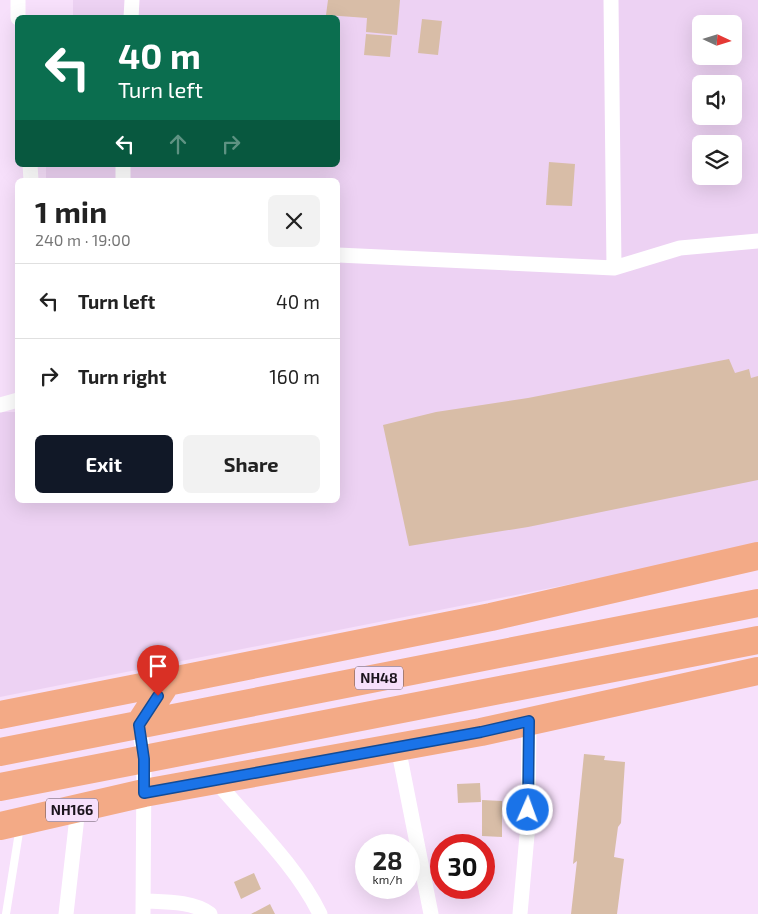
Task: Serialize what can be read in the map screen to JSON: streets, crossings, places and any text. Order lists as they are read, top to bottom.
{
  "streets": {
    "highway": ["NH48", "NH166"]
  },
  "north": "right",
  "page": {
    "turn": ["40 m", "Turn left"],
    "heading": ["1 min", "240 m · 19:00"],
    "list": [
      {
        "name": "Turn left",
        "value": "40 m"
      },
      {
        "name": "Turn right",
        "value": "160 m"
      }
    ],
    "buttons": ["Exit", "Share"],
    "speed": "28 km/h",
    "limit": "30"
  }
}
